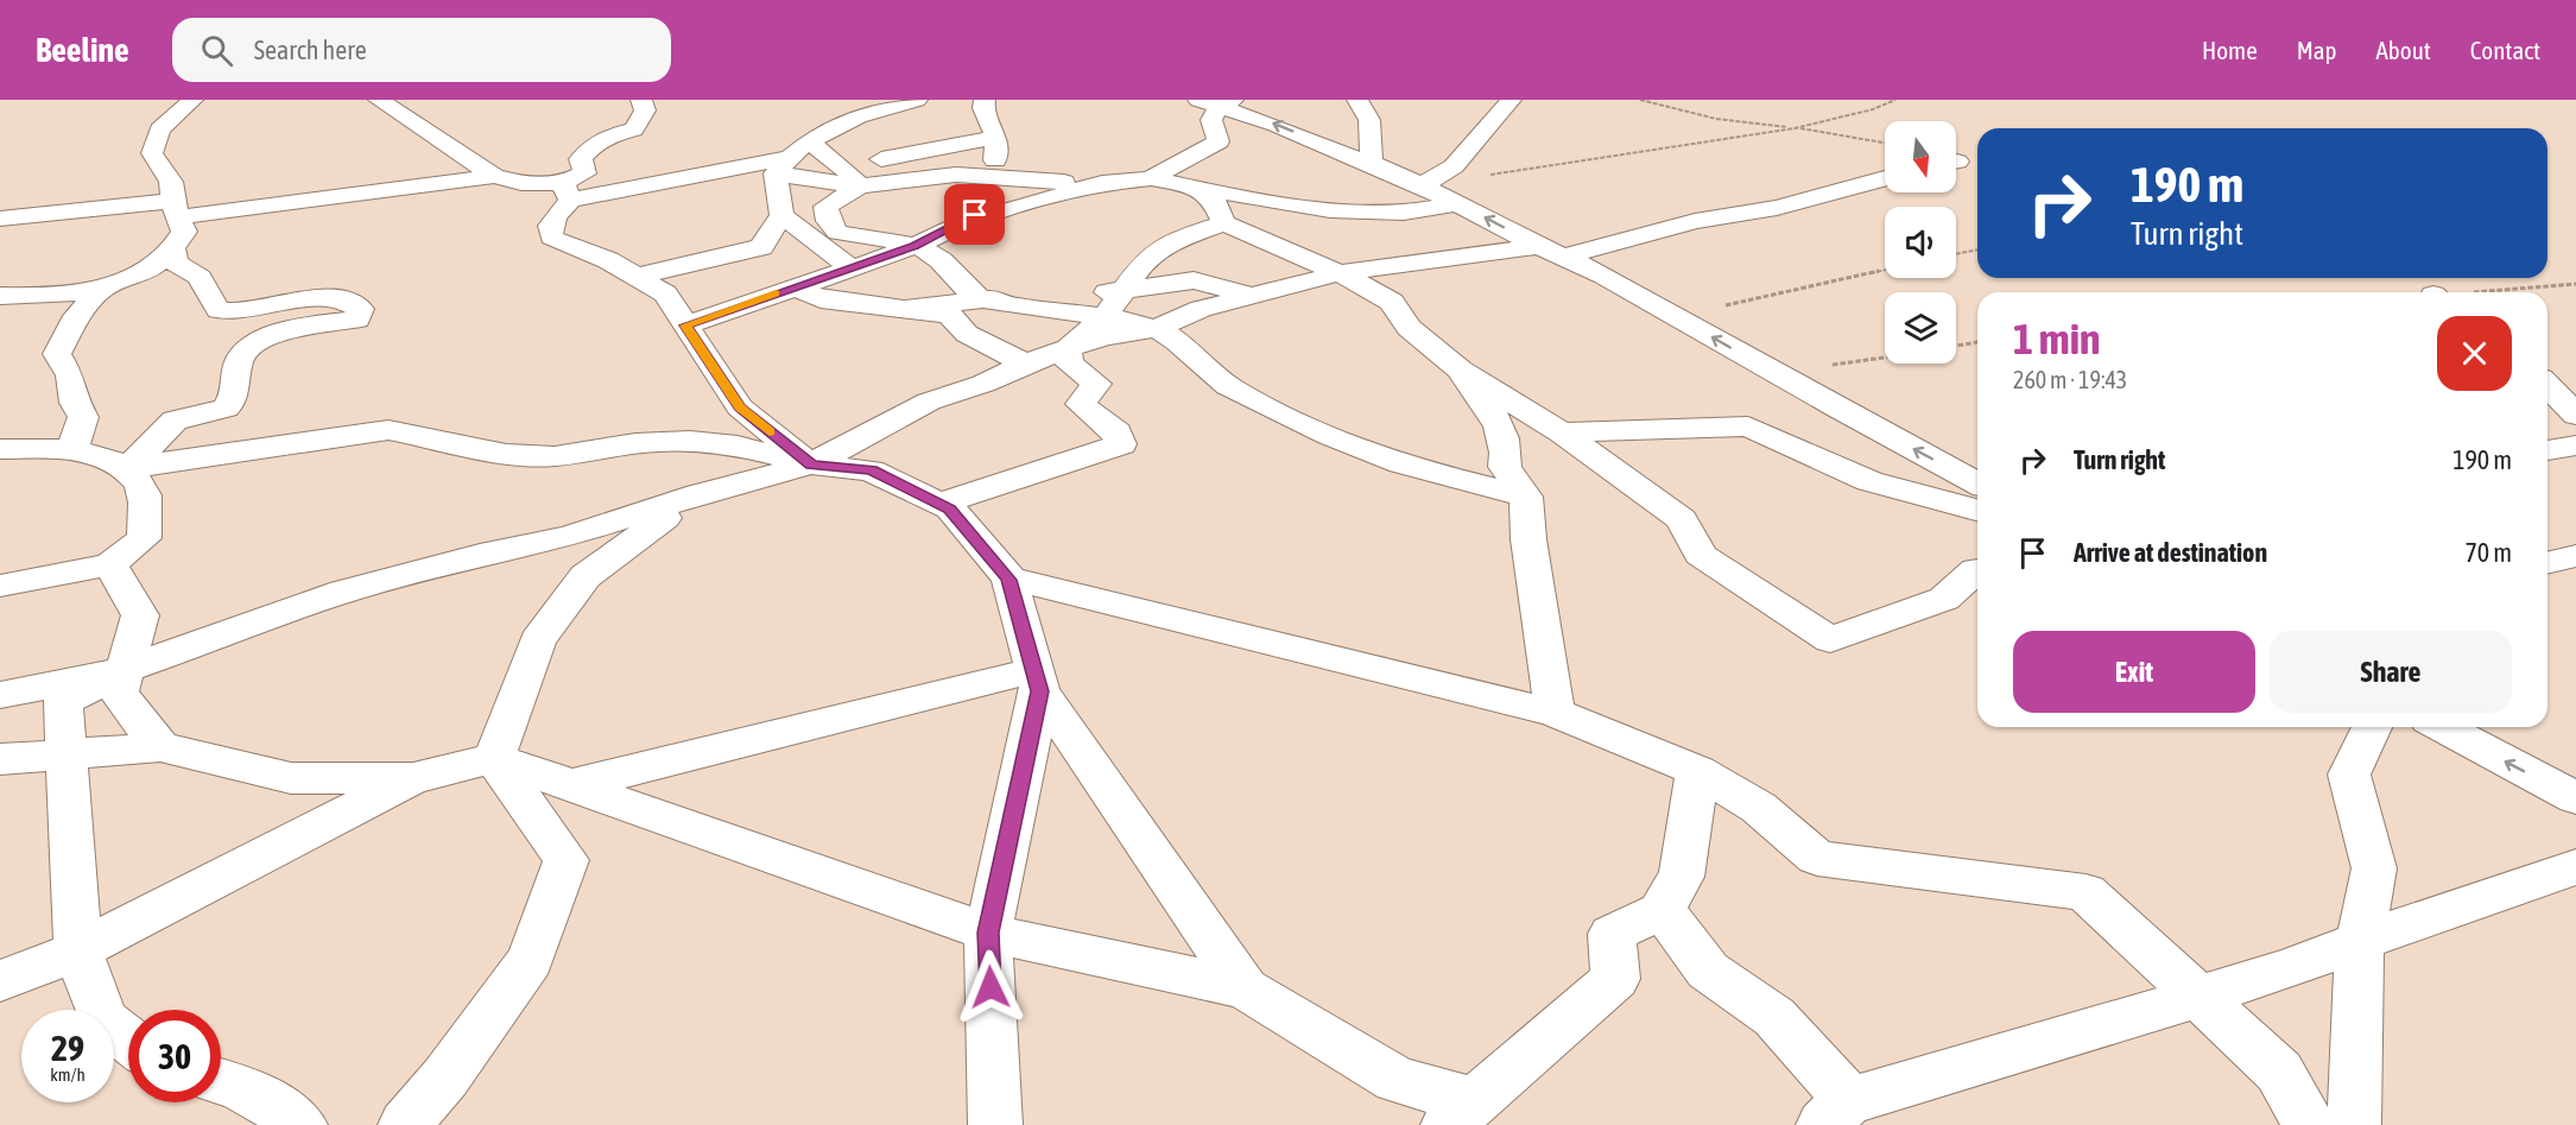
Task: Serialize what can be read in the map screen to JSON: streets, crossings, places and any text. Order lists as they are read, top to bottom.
{
  "north": "bottom",
  "page": {
    "header": "Beeline",
    "search": "Search here",
    "nav": [
      "Home",
      "Map",
      "About",
      "Contact"
    ],
    "turn": ["190 m", "Turn right"],
    "heading": ["1 min", "260 m · 19:43"],
    "list": [
      {
        "name": "Turn right",
        "value": "190 m"
      },
      {
        "name": "Arrive at destination",
        "value": "70 m"
      }
    ],
    "buttons": ["Exit", "Share"],
    "speed": "29 km/h",
    "limit": "30"
  }
}
